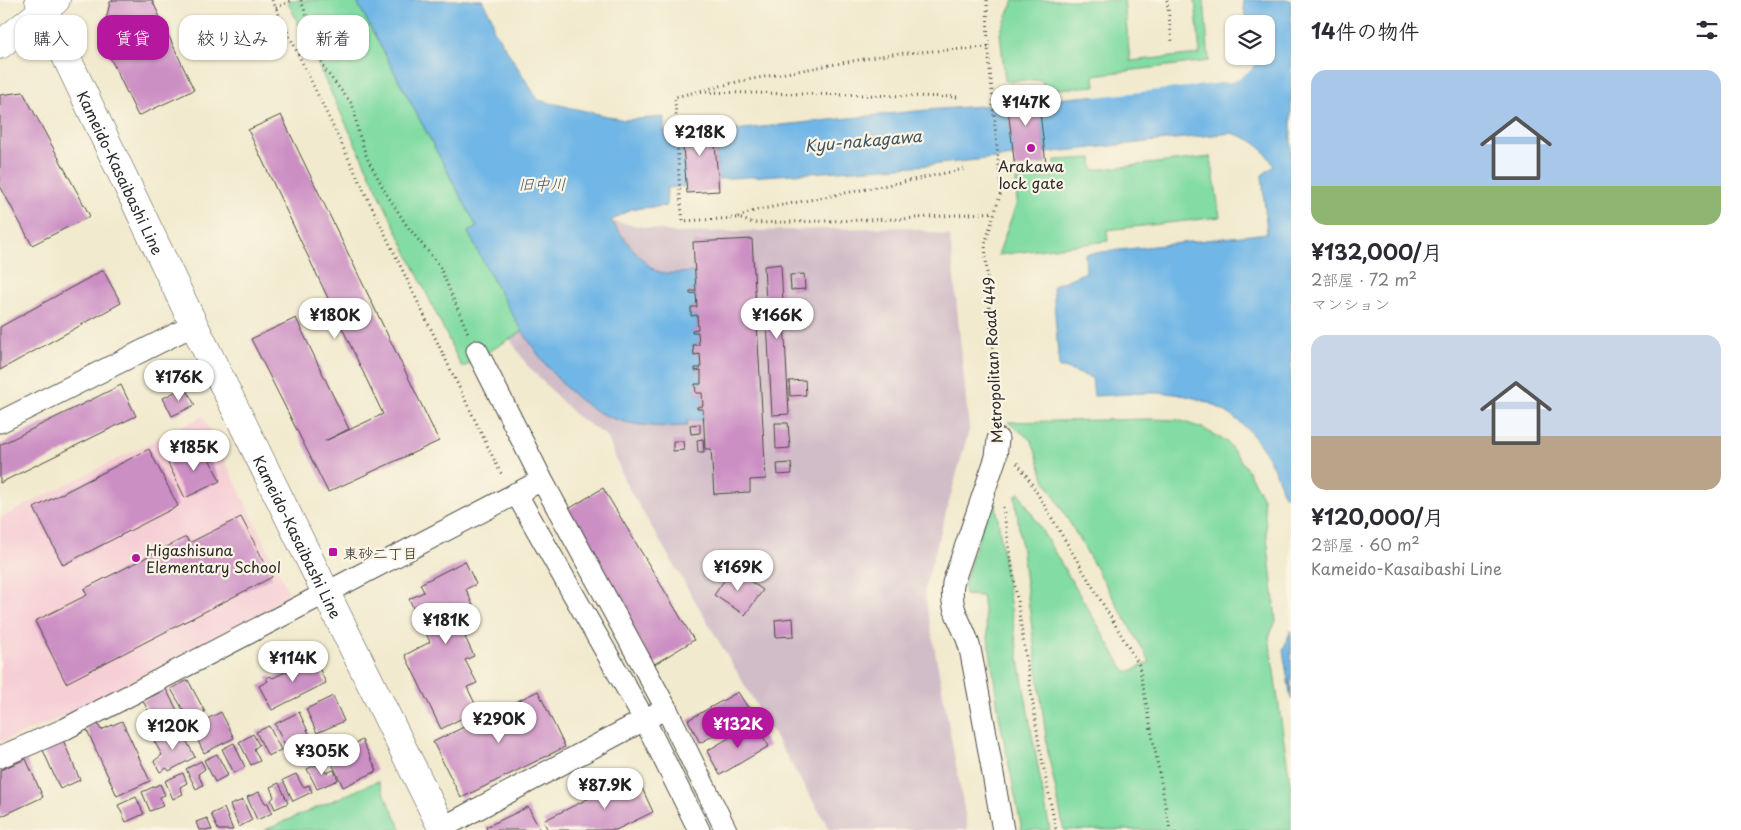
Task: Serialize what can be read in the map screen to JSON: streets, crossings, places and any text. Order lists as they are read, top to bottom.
{
  "streets": {
    "main road": ["Kameido-Kasaibashi Line"],
    "street": ["Metropolitan Road 449"]
  },
  "water": ["Kyu-nakagawa", "旧中川"],
  "places": {
    "other": ["Arakawa lock gate", "Higashisuna Elementary School"],
    "transit": ["東砂二丁目"]
  },
  "page": {
    "heading": "14件の物件",
    "chip": [
      "購入",
      "賃貸",
      "絞り込み",
      "新着"
    ],
    "list": [
      {
        "name": "¥132,000/月",
        "note": "2部屋 · 72 m² · マンション"
      },
      {
        "name": "¥120,000/月",
        "note": "2部屋 · 60 m² · Kameido-Kasaibashi Line"
      }
    ],
    "price": [
      "¥147K",
      "¥218K",
      "¥180K",
      "¥166K",
      "¥176K",
      "¥185K",
      "¥169K",
      "¥181K",
      "¥114K",
      "¥290K",
      "¥132K",
      "¥120K",
      "¥305K",
      "¥87.9K"
    ]
  }
}
